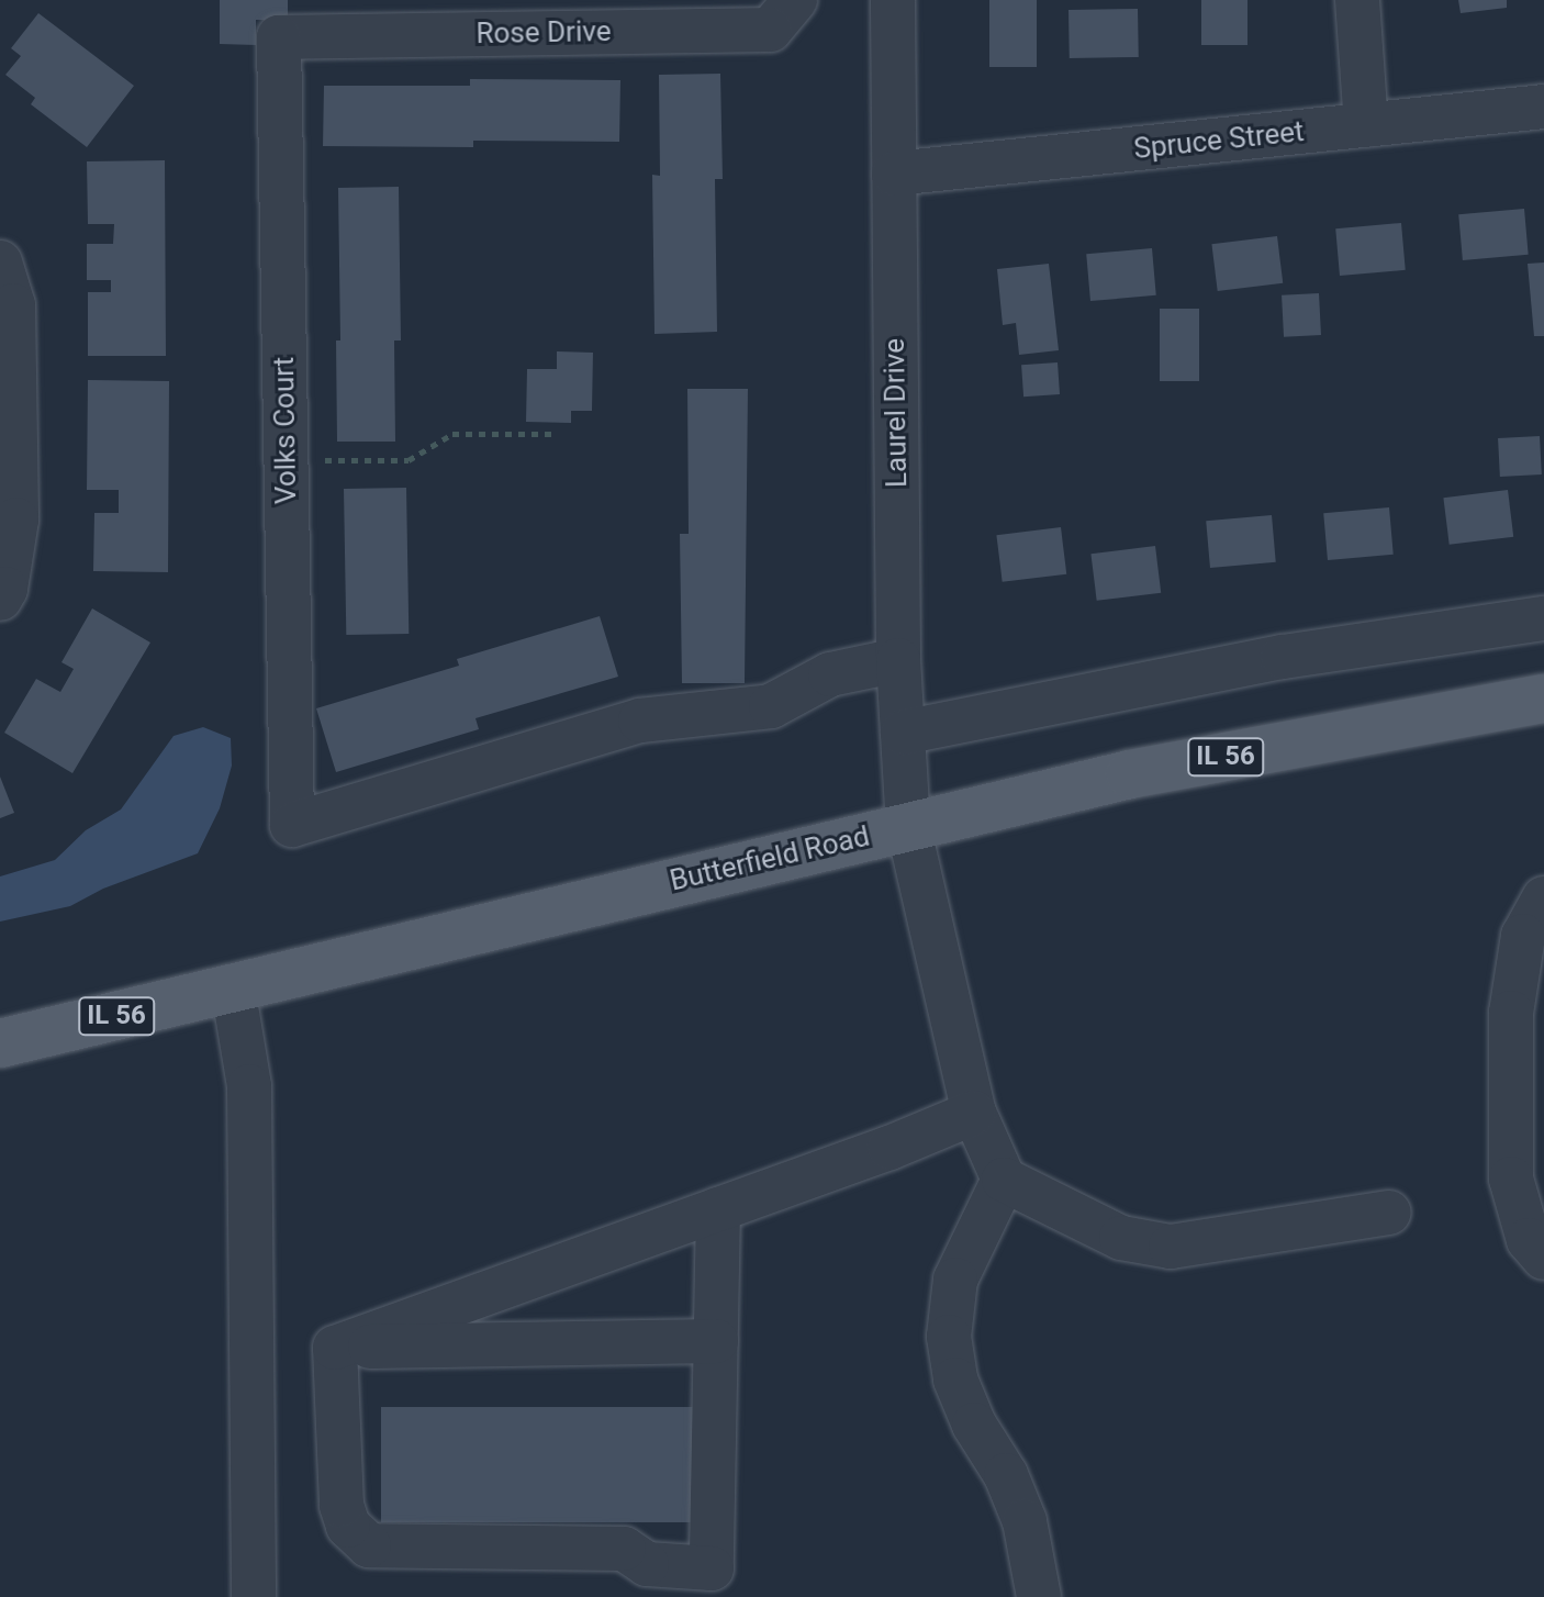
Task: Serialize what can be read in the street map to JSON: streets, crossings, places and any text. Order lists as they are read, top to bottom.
{
  "streets": {
    "main road": ["IL 56", "Butterfield Road"],
    "street": [
      "Rose Drive",
      "Spruce Street",
      "Laurel Drive",
      "Volks Court"
    ]
  },
  "crossings": [
    ["Rose Drive", "Volks Court"],
    ["Spruce Street", "Laurel Drive"],
    ["Laurel Drive", "Volks Court"],
    ["Laurel Drive", "Butterfield Road"]
  ]
}
